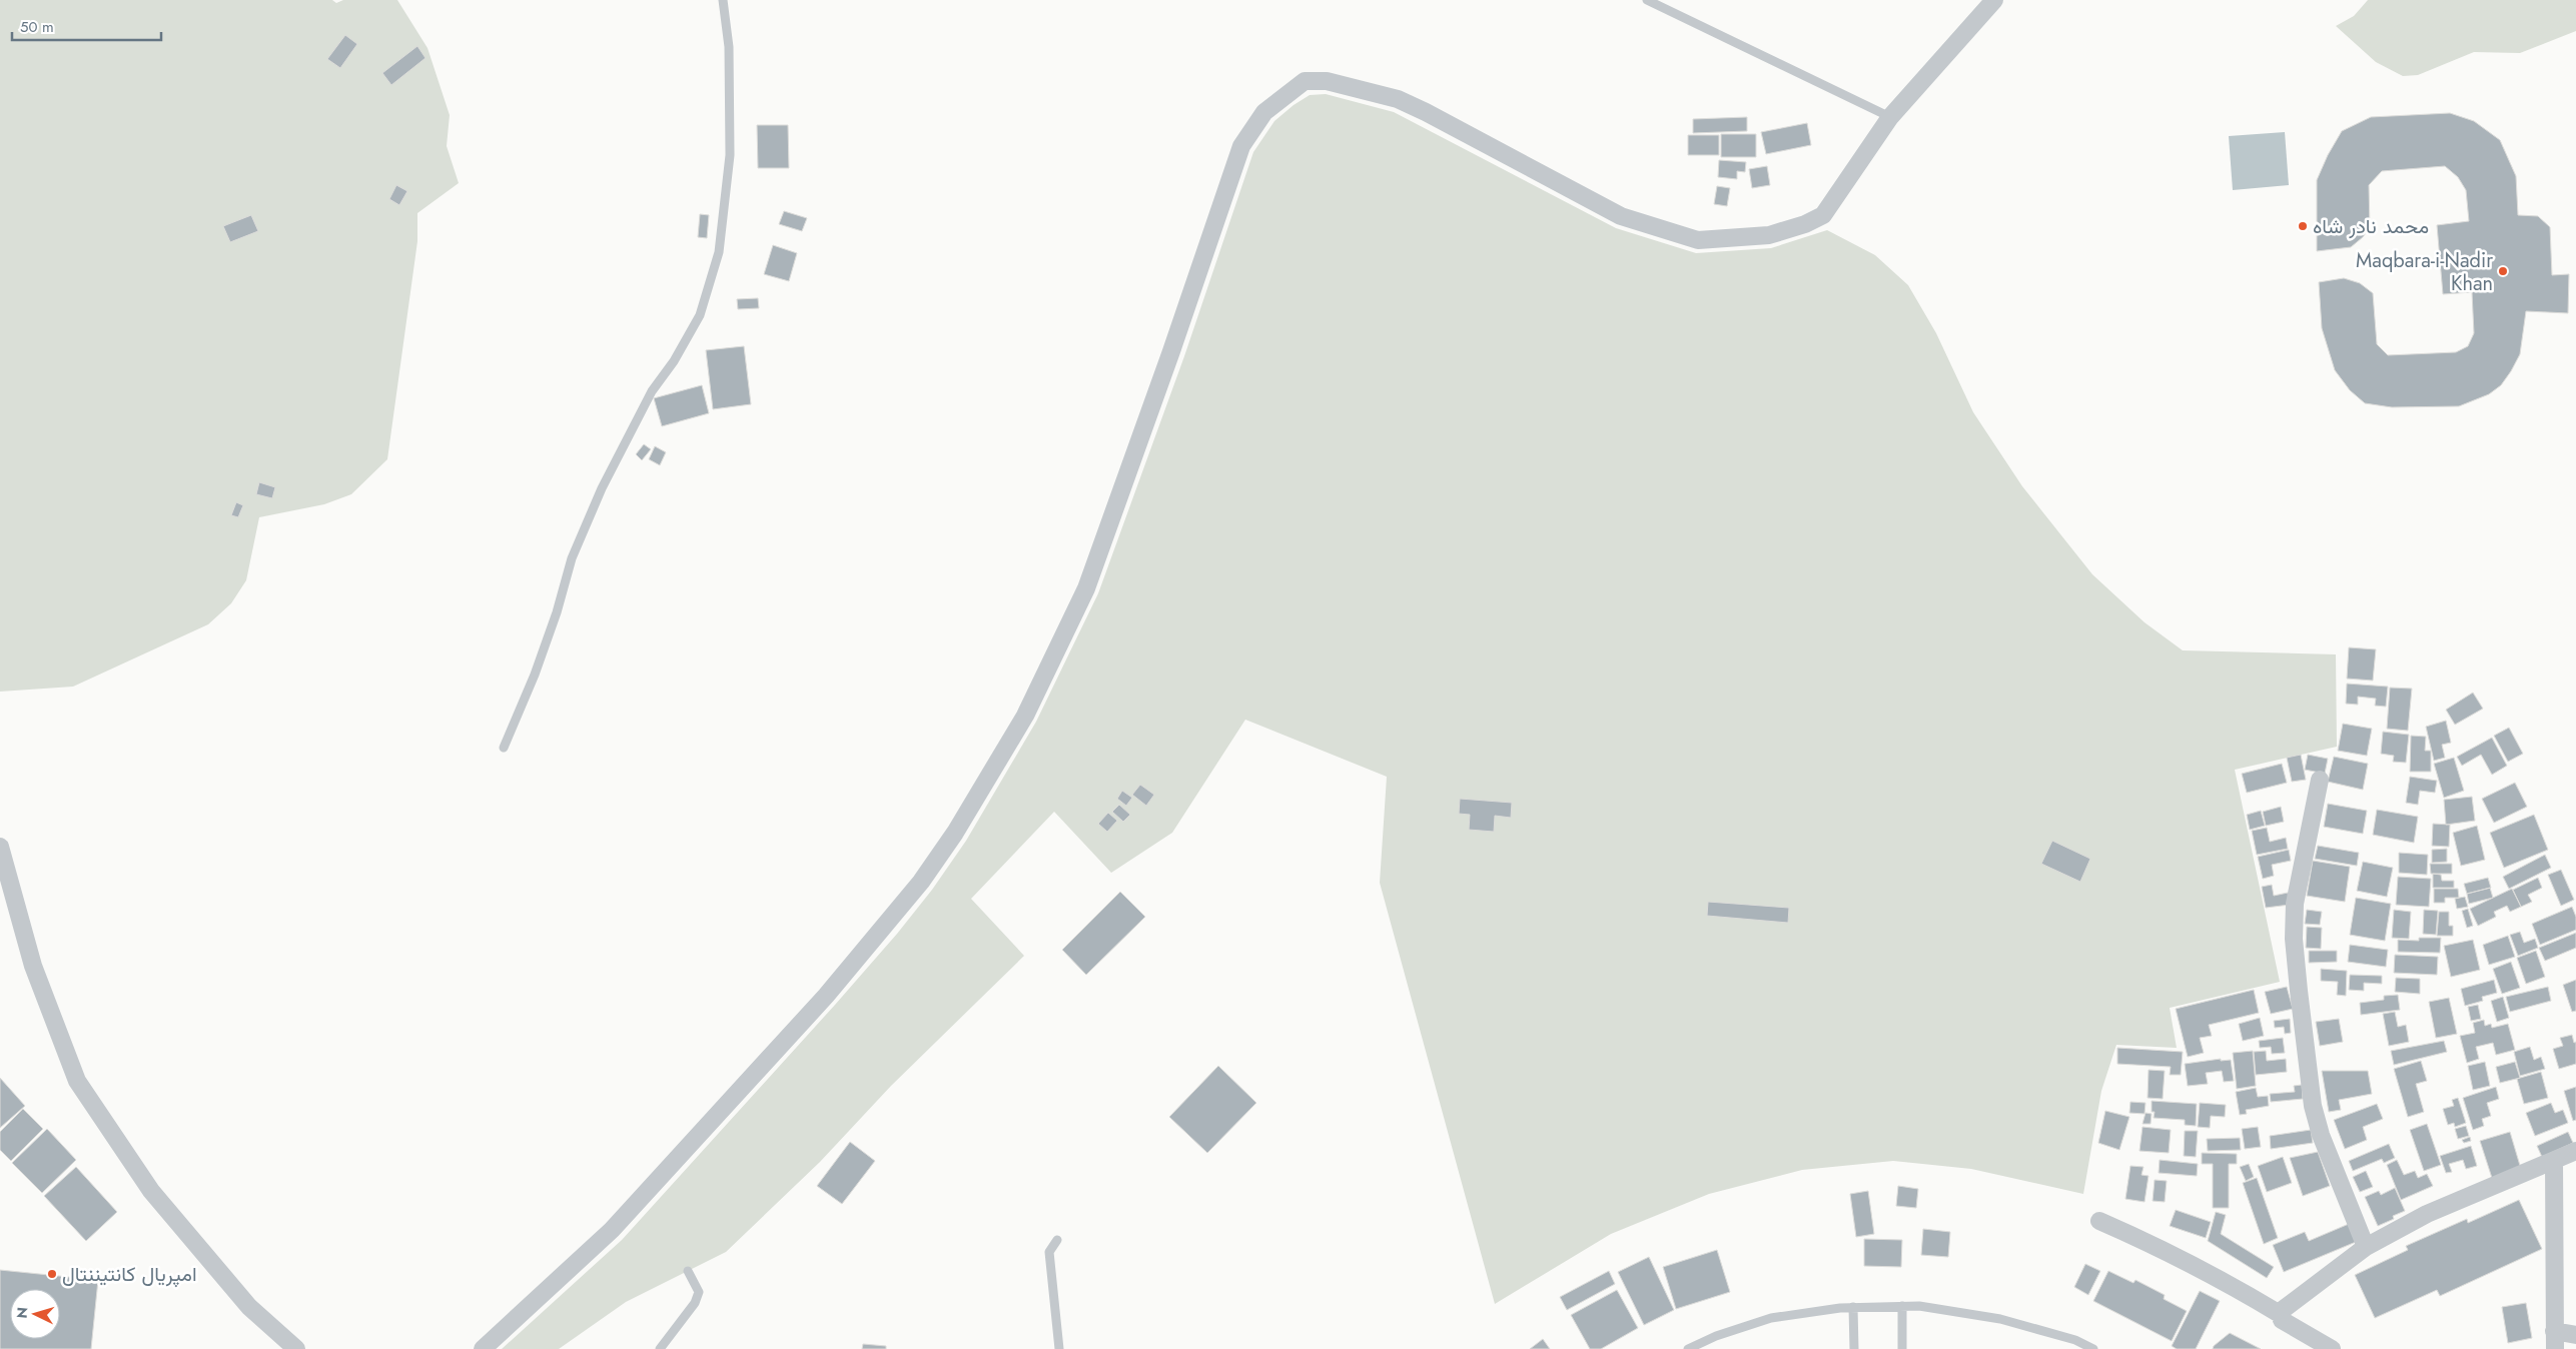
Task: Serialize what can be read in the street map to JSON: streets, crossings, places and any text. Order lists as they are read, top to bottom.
{
  "places": ["محمد نادر شاه", "Maqbara-i-Nadir Khan", "امپریال کانتیننتال"],
  "scale_bar": "50 m",
  "north": "left"
}
